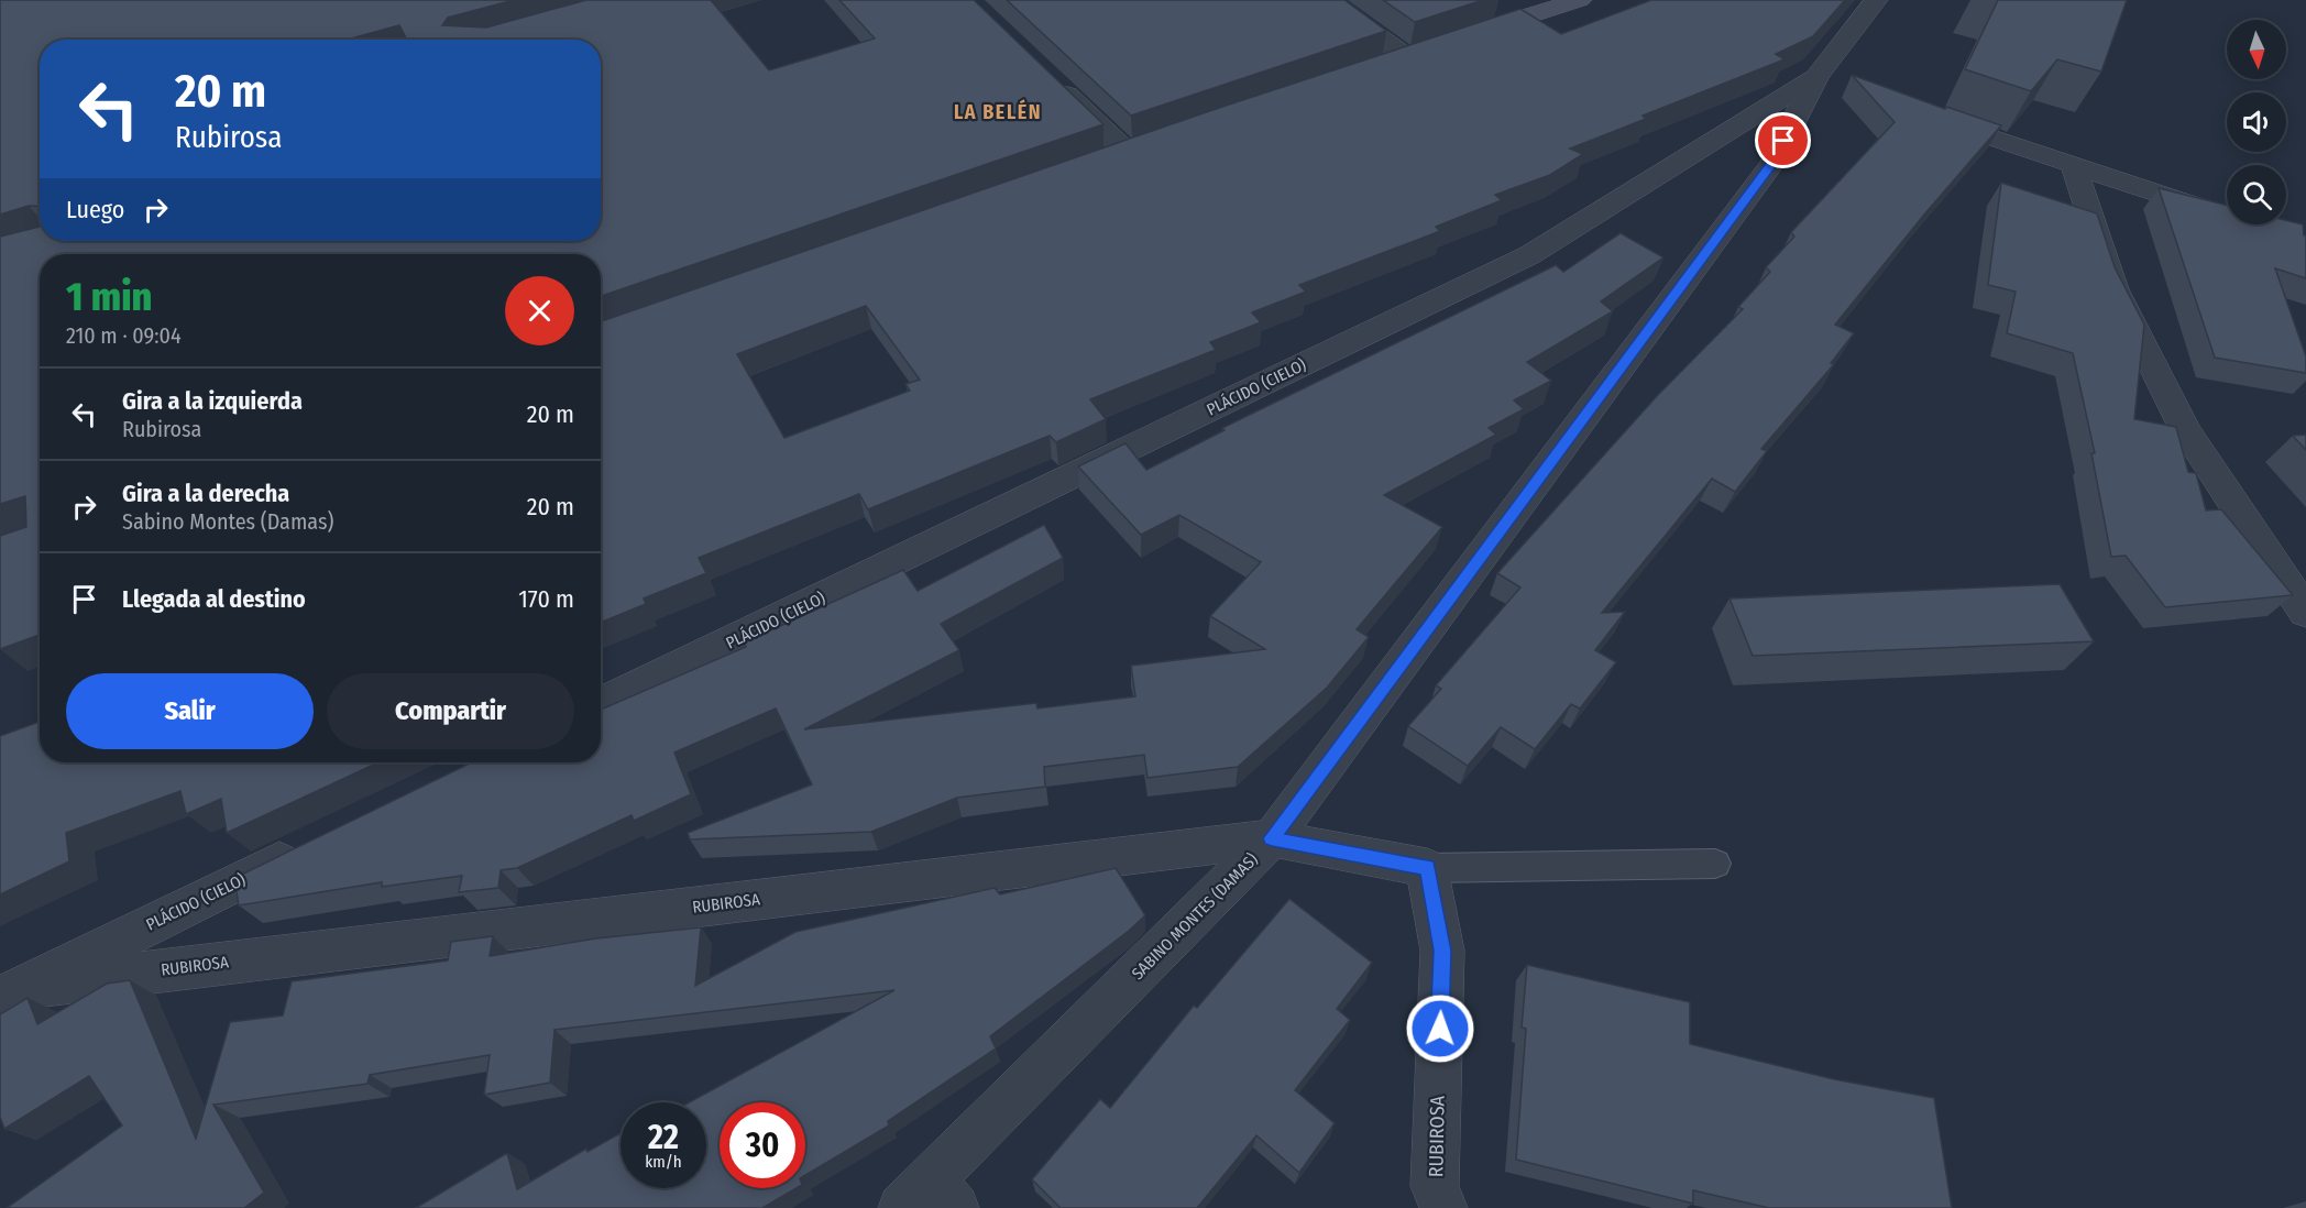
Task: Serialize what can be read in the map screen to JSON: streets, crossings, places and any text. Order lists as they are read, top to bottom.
{
  "streets": {
    "street": ["PLÁCIDO (CIELO)", "RUBIROSA", "SABINO MONTES (DAMAS)"]
  },
  "crossings": [
    ["PLÁCIDO (CIELO)", "RUBIROSA"],
    ["PLÁCIDO (CIELO)", "SABINO MONTES (DAMAS)"],
    ["RUBIROSA", "SABINO MONTES (DAMAS)"]
  ],
  "districts": ["LA BELÉN"],
  "north": "bottom",
  "page": {
    "turn": ["20 m", "Rubirosa"],
    "then": "Luego",
    "heading": ["1 min", "210 m · 09:04"],
    "list": [
      {
        "name": "Gira a la izquierda",
        "note": "Rubirosa",
        "value": "20 m"
      },
      {
        "name": "Gira a la derecha",
        "note": "Sabino Montes (Damas)",
        "value": "20 m"
      },
      {
        "name": "Llegada al destino",
        "value": "170 m"
      }
    ],
    "buttons": ["Salir", "Compartir"],
    "speed": "22 km/h",
    "limit": "30"
  }
}
